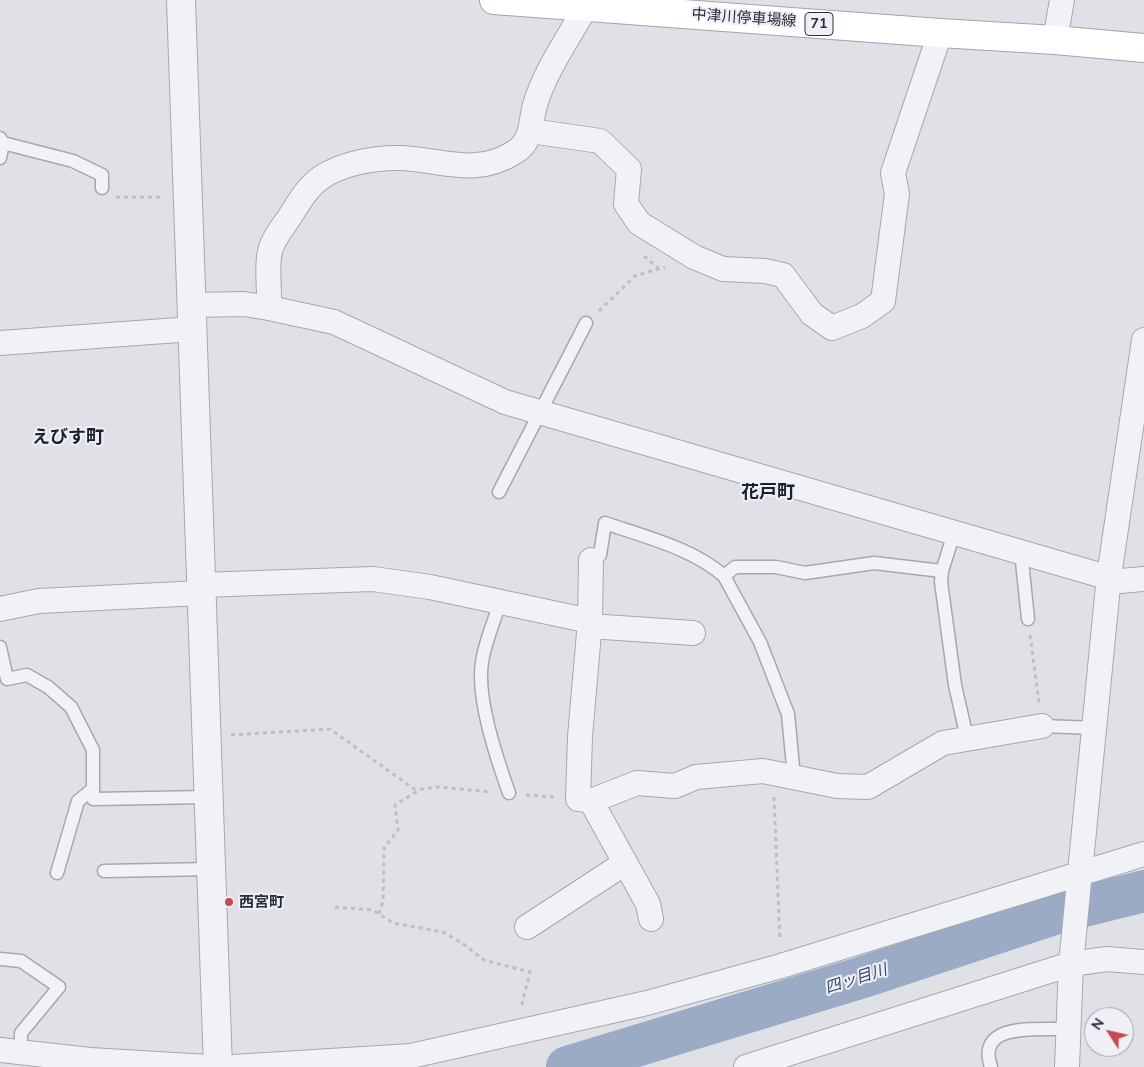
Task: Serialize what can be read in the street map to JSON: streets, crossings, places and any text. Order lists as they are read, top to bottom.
{
  "streets": {
    "main road": ["中津川停車場線", "71"]
  },
  "districts": ["えびす町", "花戸町"],
  "water": ["四ッ目川"],
  "places": ["西宮町"],
  "north": "top left"
}
